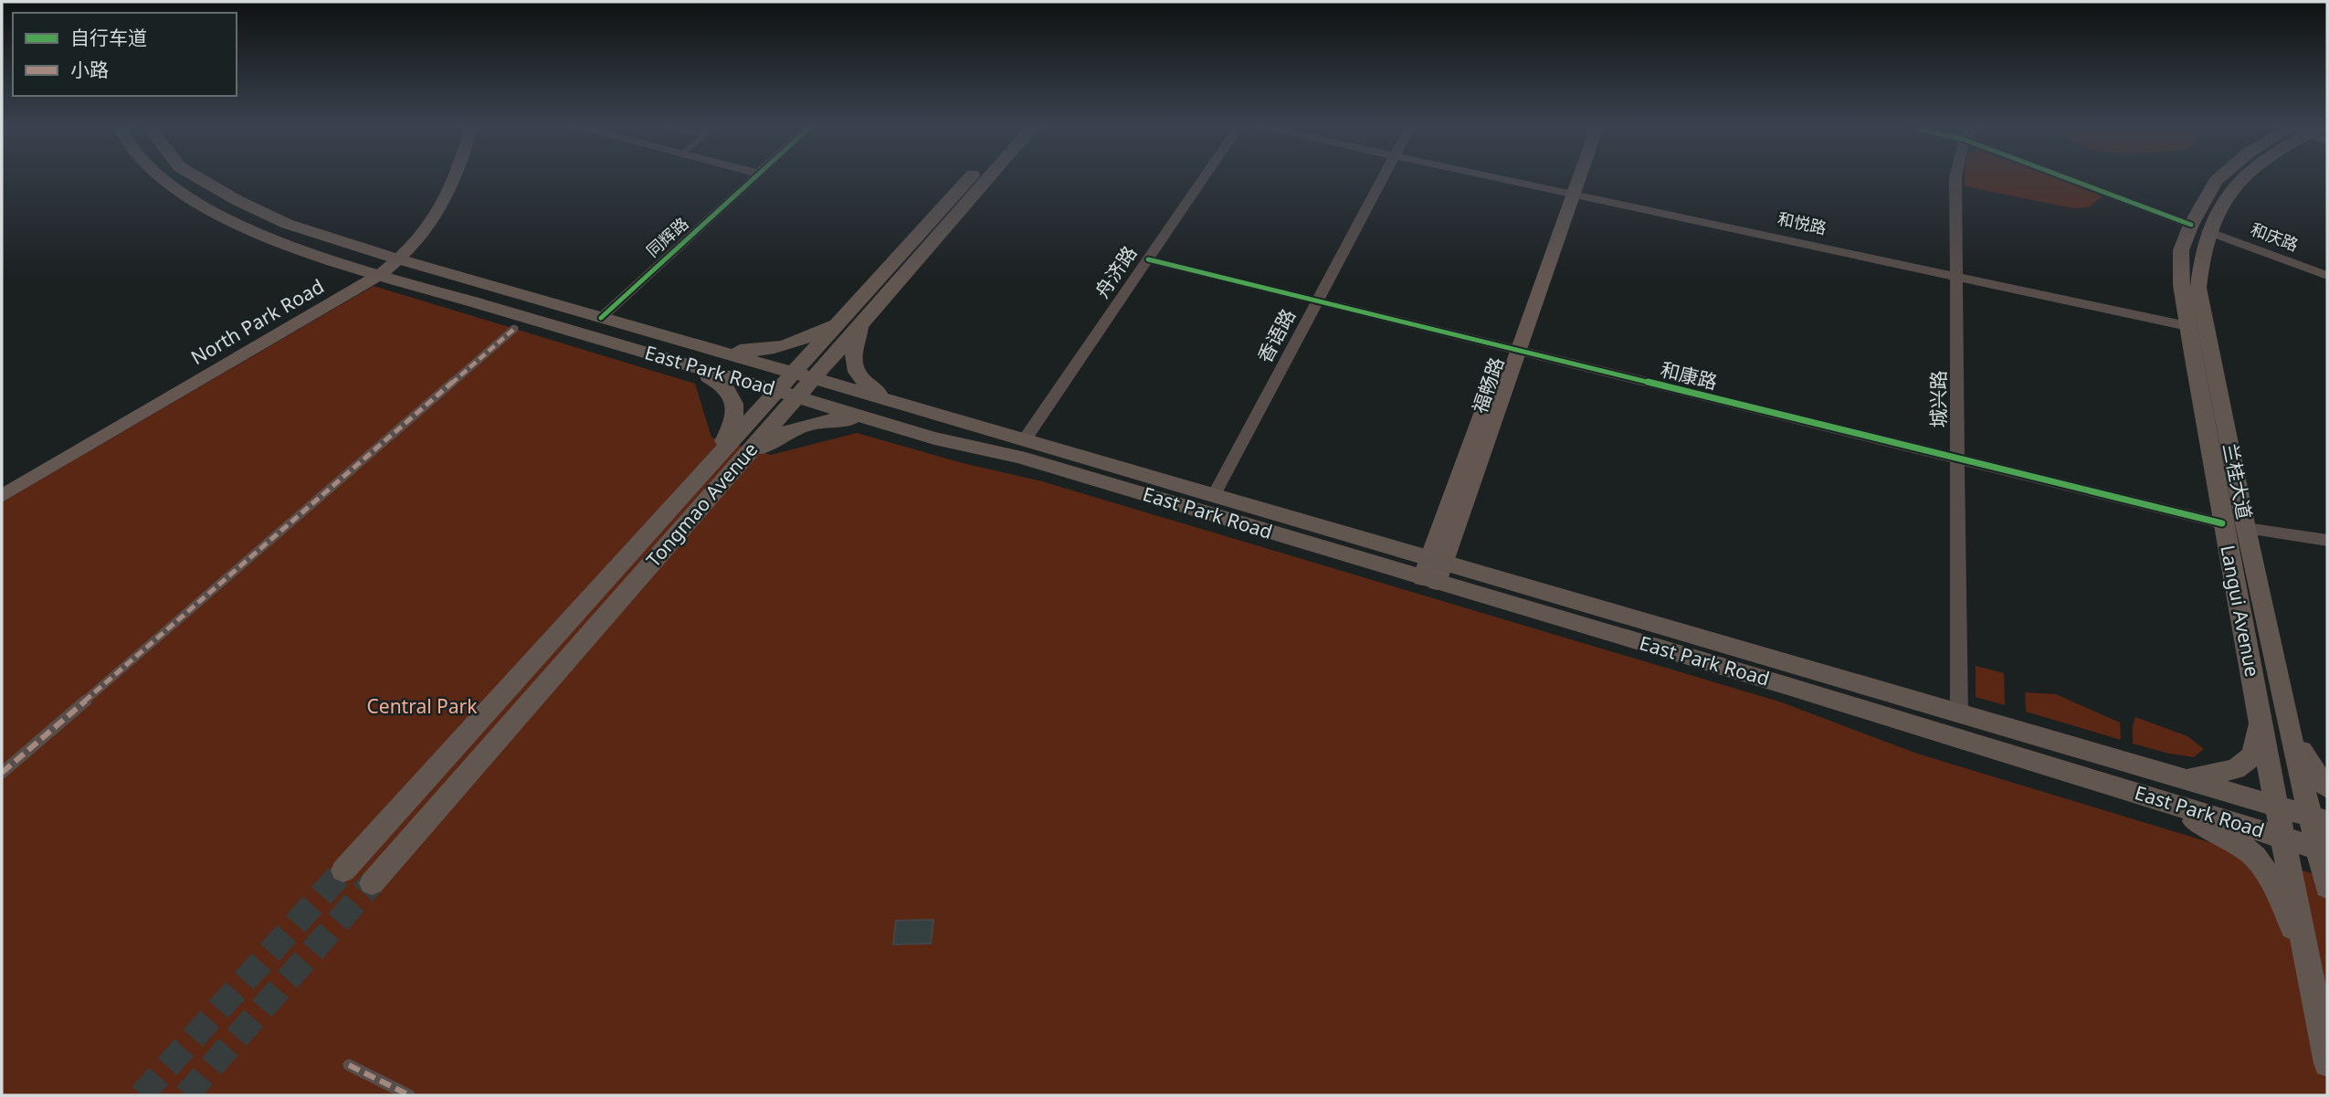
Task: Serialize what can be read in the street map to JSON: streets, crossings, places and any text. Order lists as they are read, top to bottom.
{
  "streets": {
    "main road": [
      "North Park Road",
      "East Park Road",
      "福畅路",
      "兰桂大道",
      "Tongmao Avenue",
      "Langui Avenue"
    ],
    "street": [
      "和悦路",
      "同辉路",
      "和庆路",
      "舟济路",
      "香语路",
      "和康路",
      "城兴路"
    ]
  },
  "crossings": [
    ["和悦路", "福畅路"],
    ["和悦路", "城兴路"],
    ["和悦路", "Langui Avenue"],
    ["同辉路", "East Park Road"],
    ["和庆路", "兰桂大道"],
    ["和庆路", "Langui Avenue"],
    ["舟济路", "East Park Road"],
    ["舟济路", "和康路"],
    ["North Park Road", "East Park Road"],
    ["香语路", "East Park Road"],
    ["香语路", "和康路"],
    ["East Park Road", "福畅路"],
    ["East Park Road", "城兴路"],
    ["East Park Road", "兰桂大道"],
    ["East Park Road", "Tongmao Avenue"],
    ["East Park Road", "Langui Avenue"],
    ["和康路", "福畅路"],
    ["和康路", "城兴路"],
    ["和康路", "Langui Avenue"],
    ["兰桂大道", "Langui Avenue"]
  ],
  "parks": ["Central Park"],
  "legend": ["自行车道", "小路"]
}
